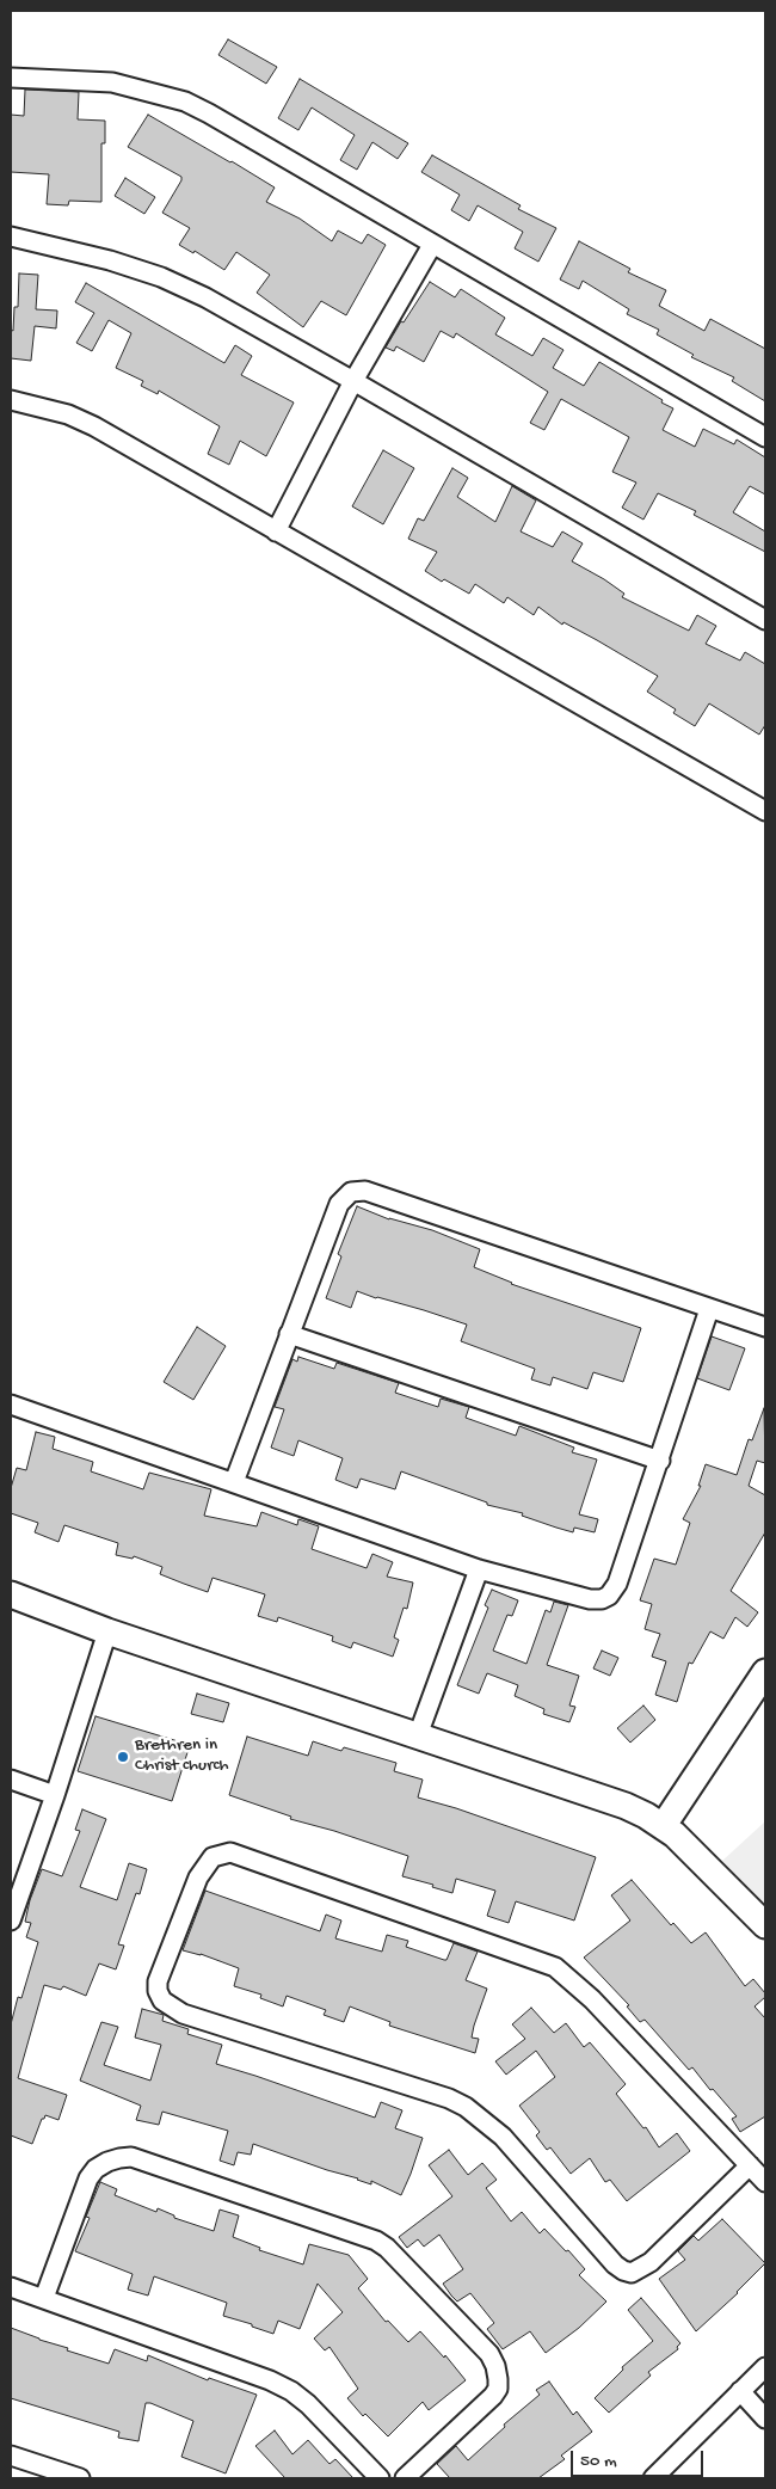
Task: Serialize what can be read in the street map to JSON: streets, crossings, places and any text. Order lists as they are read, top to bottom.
{
  "places": ["Brethren in Christ church"],
  "scale_bar": "50 m"
}
